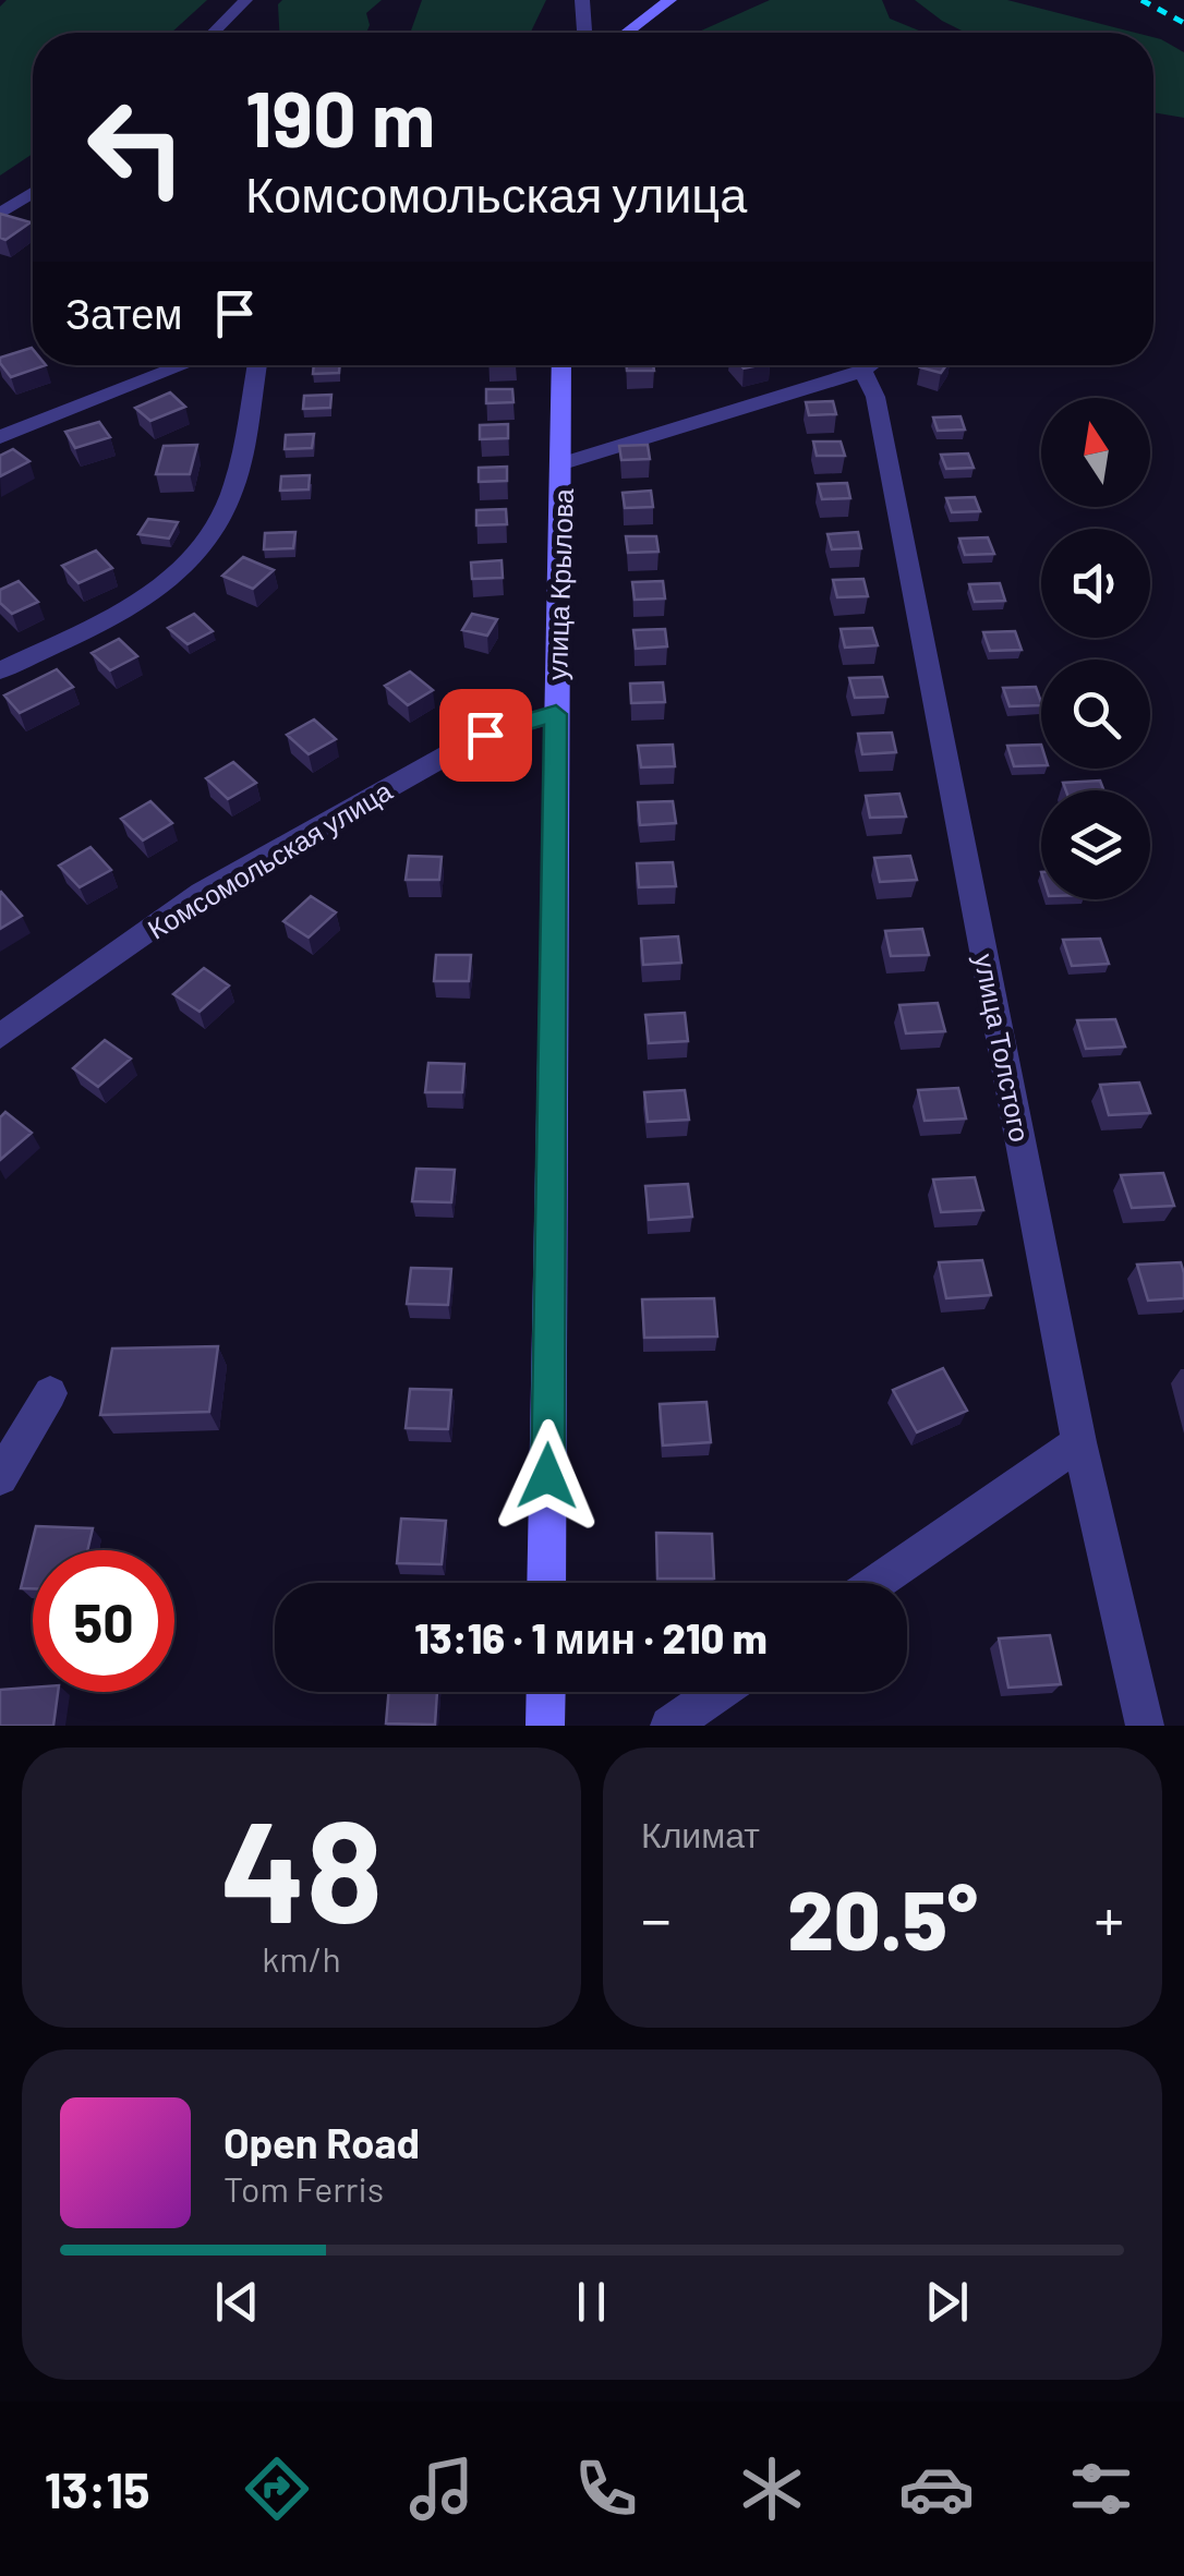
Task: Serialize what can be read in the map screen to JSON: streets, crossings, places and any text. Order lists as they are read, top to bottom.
{
  "streets": {
    "main road": ["улица Крылова"],
    "street": ["Комсомольская улица", "улица Толстого"]
  },
  "crossings": [
    ["улица Крылова", "Комсомольская улица"]
  ],
  "north": "top",
  "page": {
    "turn": ["190 m", "Комсомольская улица"],
    "then": "Затем",
    "limit": "50",
    "trip": "13:16 · 1 мин · 210 m",
    "tile": [
      ["48", "km/h"],
      "Климат"
    ],
    "heat": ["−", "20.5°", "+"],
    "song": ["Open Road", "Tom Ferris"],
    "tabs": "13:15"
  }
}
